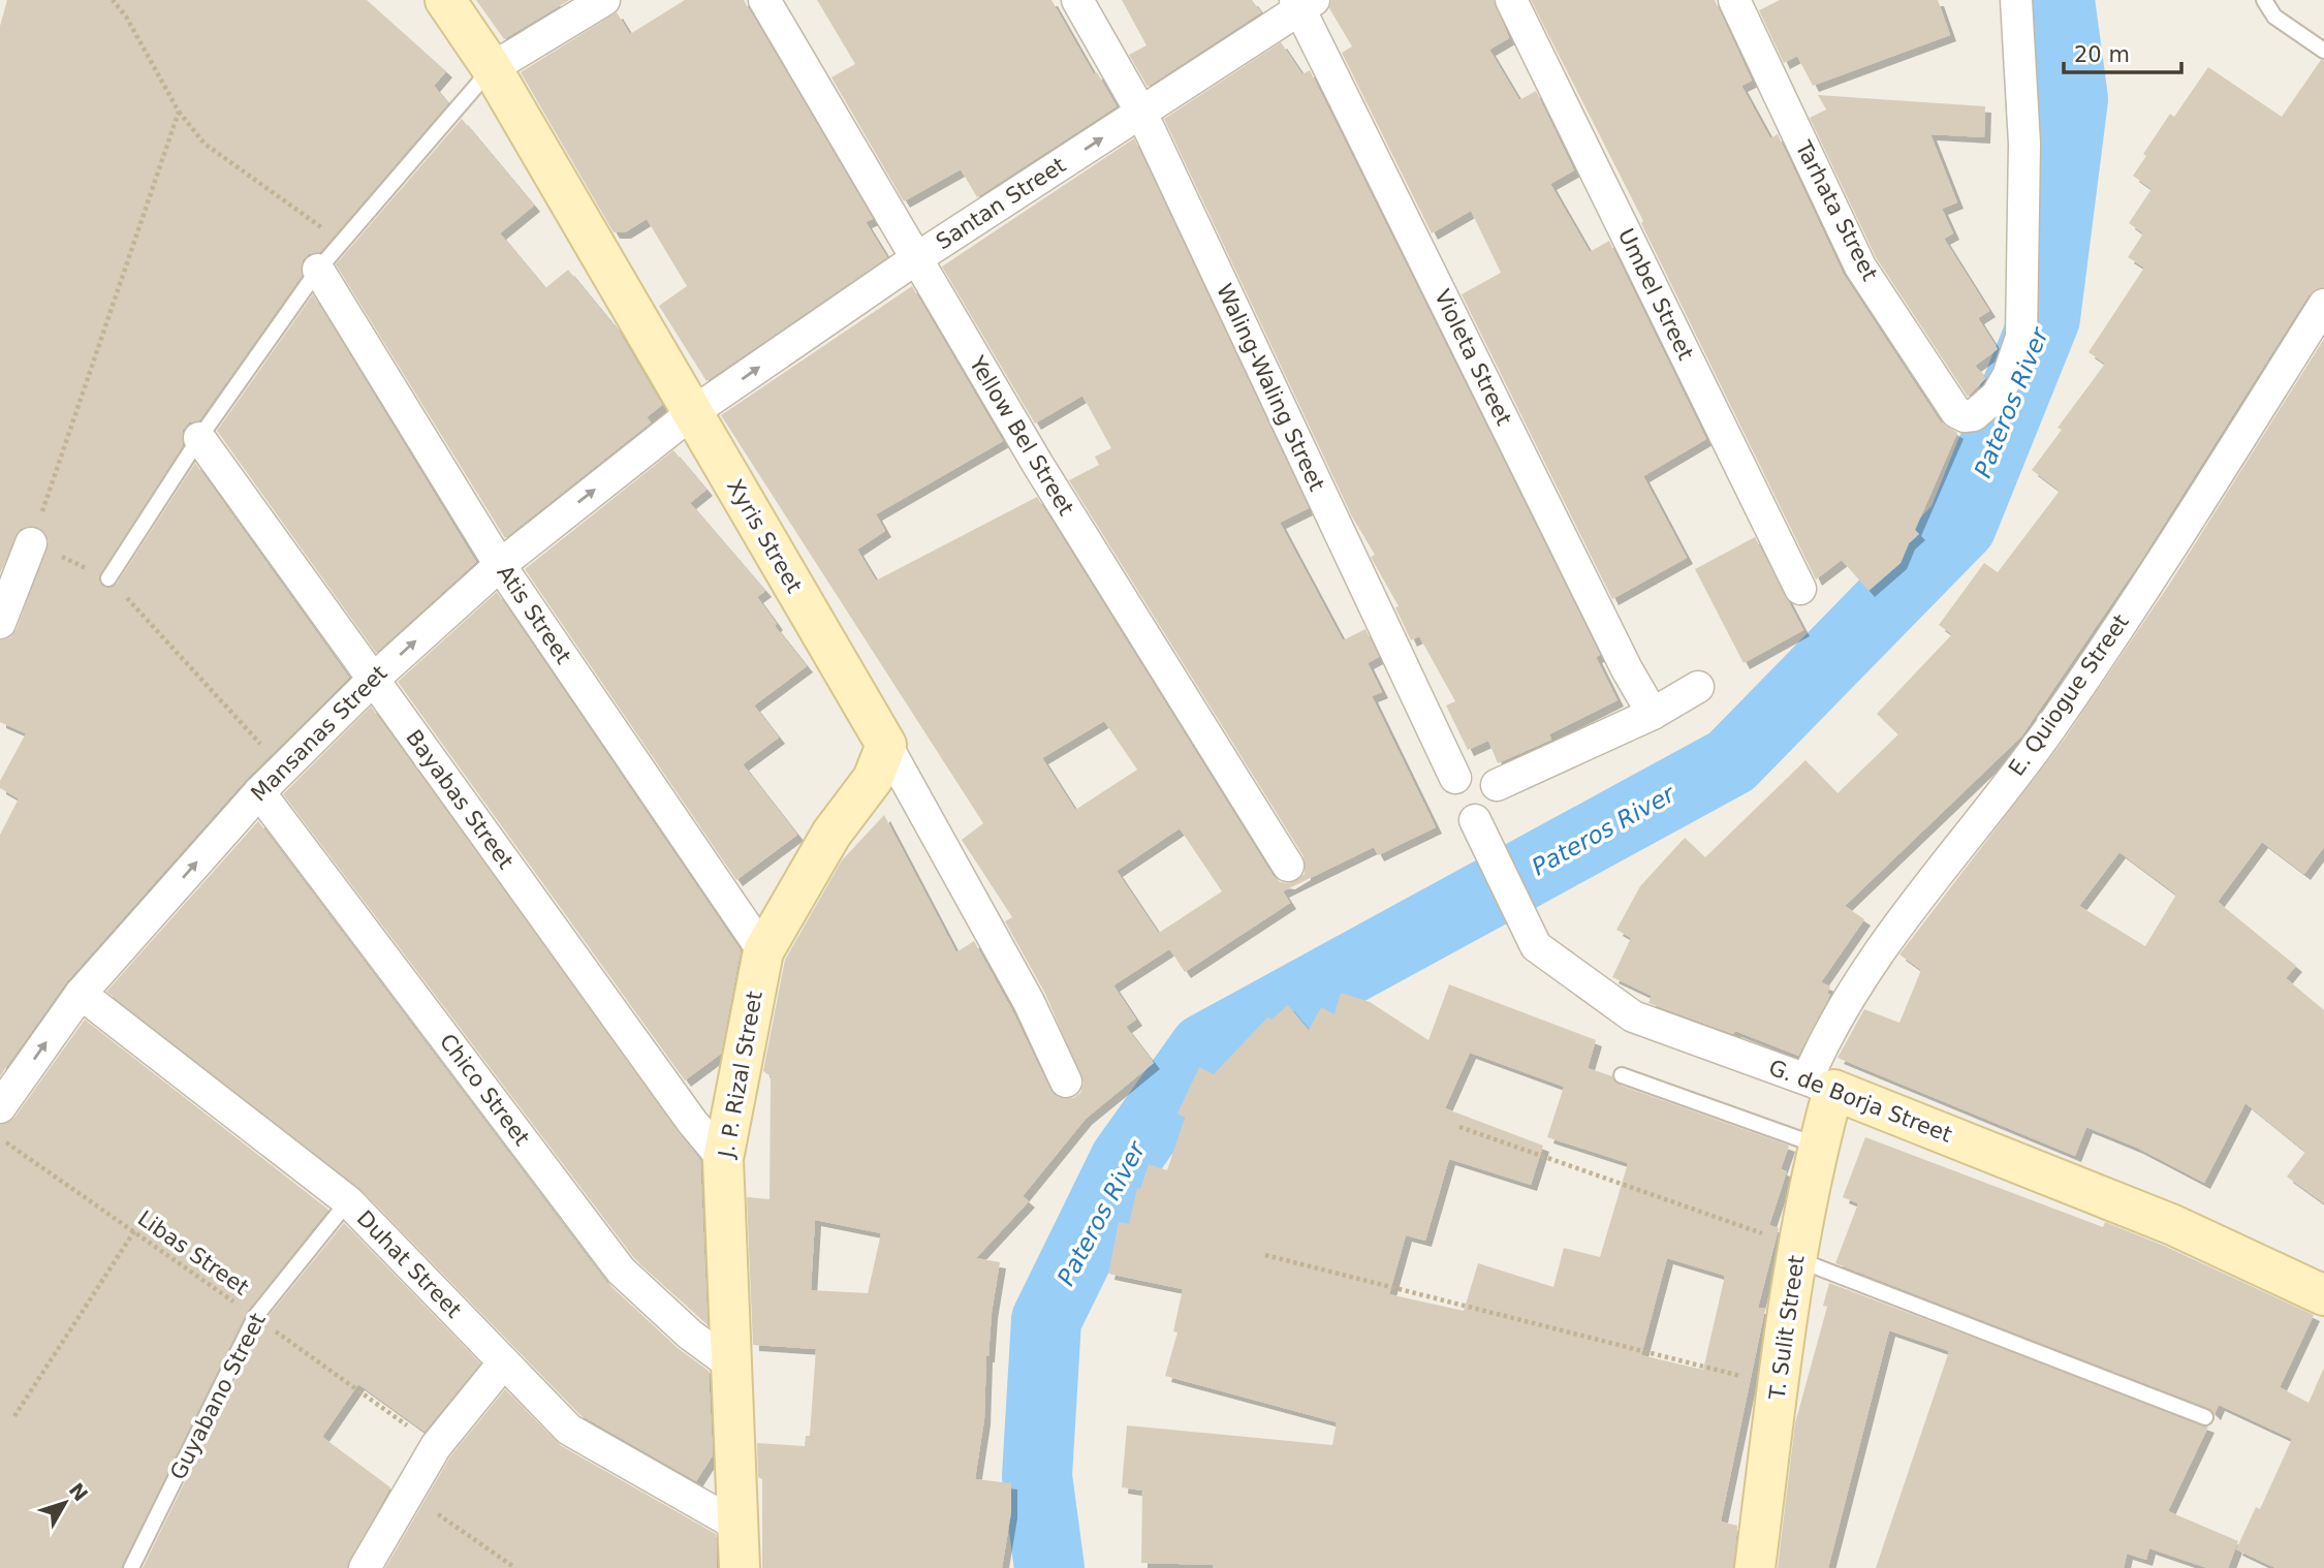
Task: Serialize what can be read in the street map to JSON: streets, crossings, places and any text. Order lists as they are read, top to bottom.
{
  "streets": {
    "street": [
      "Santan Street",
      "Tarhata Street",
      "Umbel Street",
      "Violeta Street",
      "Waling-Waling Street",
      "Yellow Bel Street",
      "Xyris Street",
      "Atis Street",
      "E. Quiogue Street",
      "Mansanas Street",
      "Bayabas Street",
      "J. P. Rizal Street",
      "Chico Street",
      "G. de Borja Street",
      "Duhat Street",
      "T. Sulit Street"
    ],
    "lane": ["Guyabano Street"],
    "path": ["Libas Street"]
  },
  "crossings": [
    ["Santan Street", "Violeta Street"],
    ["Santan Street", "Waling-Waling Street"],
    ["Santan Street", "Yellow Bel Street"],
    ["Santan Street", "Xyris Street"],
    ["Santan Street", "Mansanas Street"],
    ["Xyris Street", "Mansanas Street"],
    ["Xyris Street", "J. P. Rizal Street"],
    ["Atis Street", "Mansanas Street"],
    ["Atis Street", "J. P. Rizal Street"],
    ["E. Quiogue Street", "G. de Borja Street"],
    ["E. Quiogue Street", "T. Sulit Street"],
    ["Mansanas Street", "Bayabas Street"],
    ["Mansanas Street", "Chico Street"],
    ["Mansanas Street", "Duhat Street"],
    ["Bayabas Street", "J. P. Rizal Street"],
    ["J. P. Rizal Street", "Chico Street"],
    ["J. P. Rizal Street", "Duhat Street"],
    ["G. de Borja Street", "T. Sulit Street"],
    ["Libas Street", "Guyabano Street"],
    ["Duhat Street", "Guyabano Street"]
  ],
  "one_way": ["Santan Street", "Mansanas Street"],
  "water": ["Pateros River"],
  "scale_bar": "20 m",
  "north": "top right"
}
